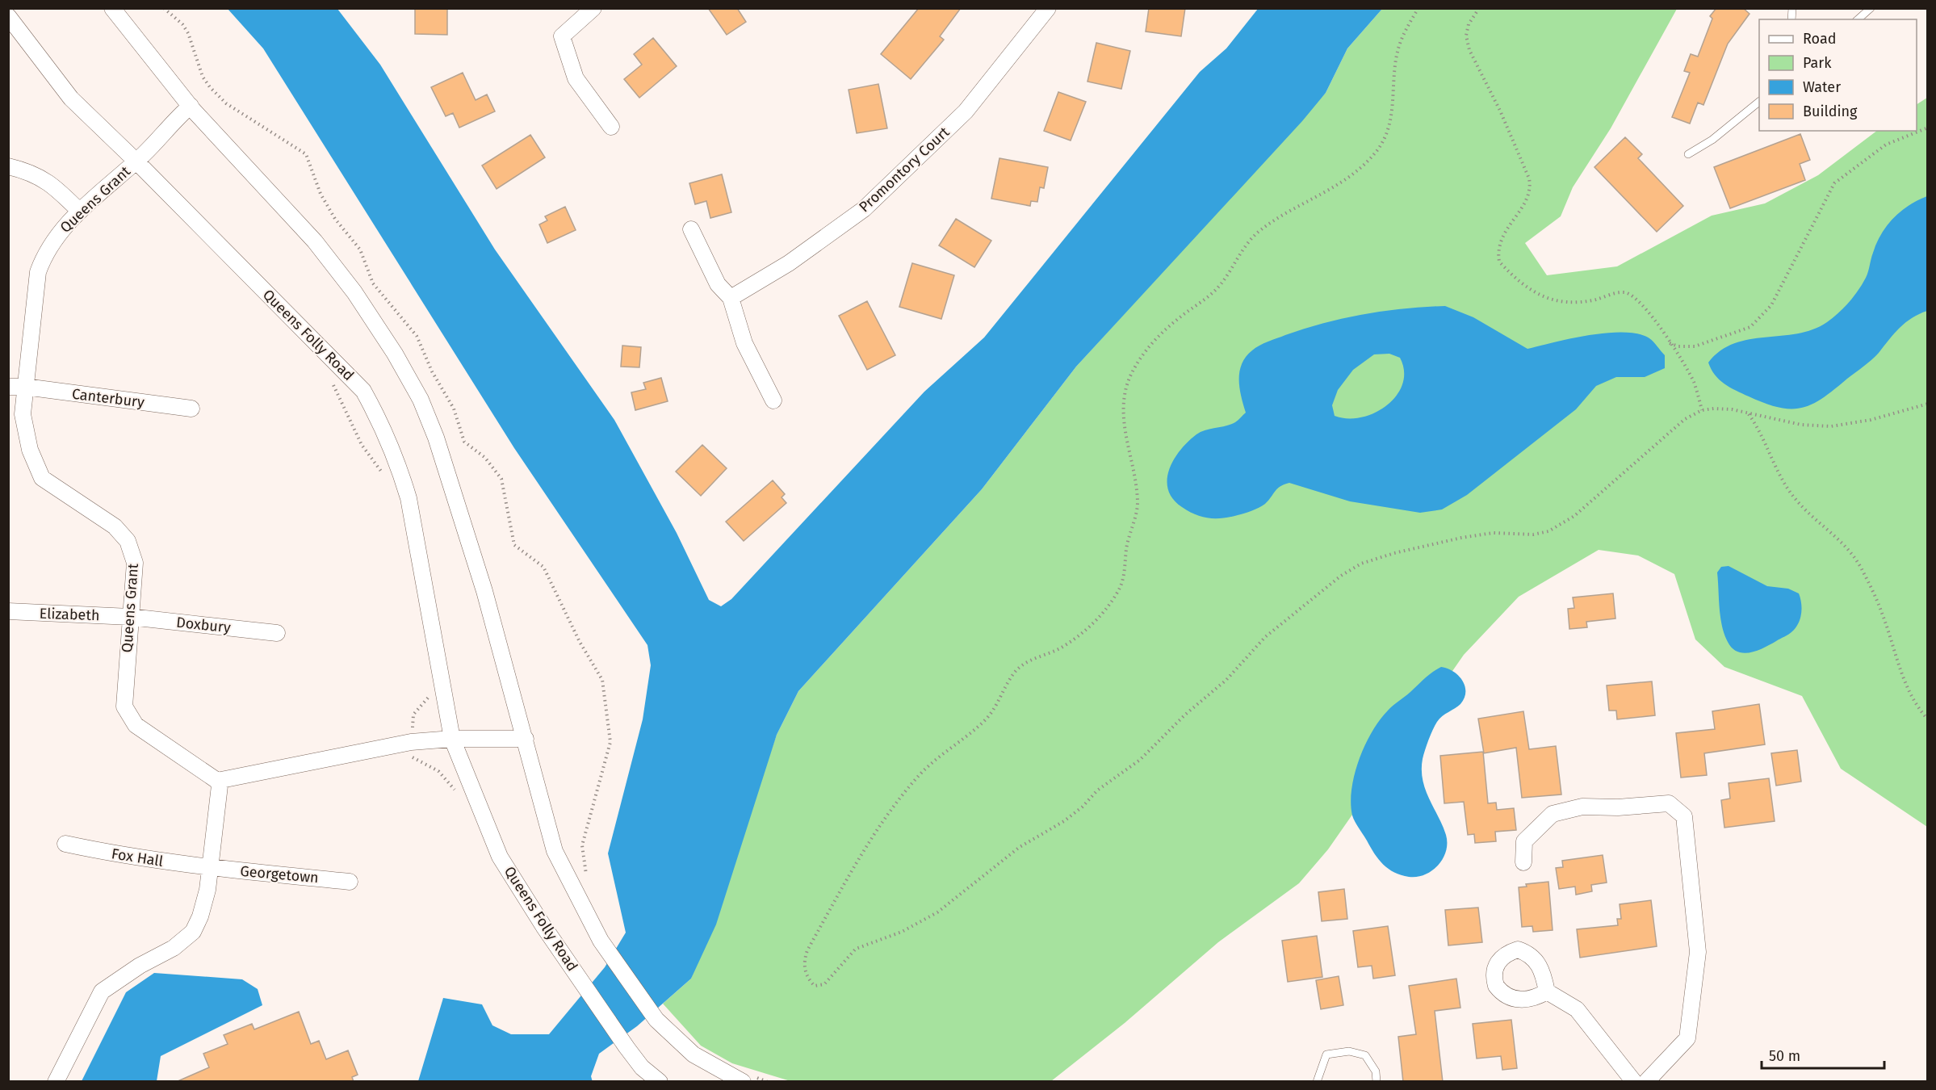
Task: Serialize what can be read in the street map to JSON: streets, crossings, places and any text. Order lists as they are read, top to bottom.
{
  "streets": {
    "street": [
      "Promontory Court",
      "Queens Grant",
      "Queens Folly Road",
      "Canterbury",
      "Elizabeth",
      "Doxbury",
      "Fox Hall",
      "Georgetown"
    ]
  },
  "crossings": [
    ["Queens Grant", "Queens Folly Road"],
    ["Queens Grant", "Canterbury"],
    ["Queens Grant", "Elizabeth"],
    ["Queens Grant", "Doxbury"],
    ["Elizabeth", "Doxbury"],
    ["Fox Hall", "Georgetown"]
  ],
  "legend": [
    "Road",
    "Park",
    "Water",
    "Building"
  ],
  "scale_bar": "50 m"
}
